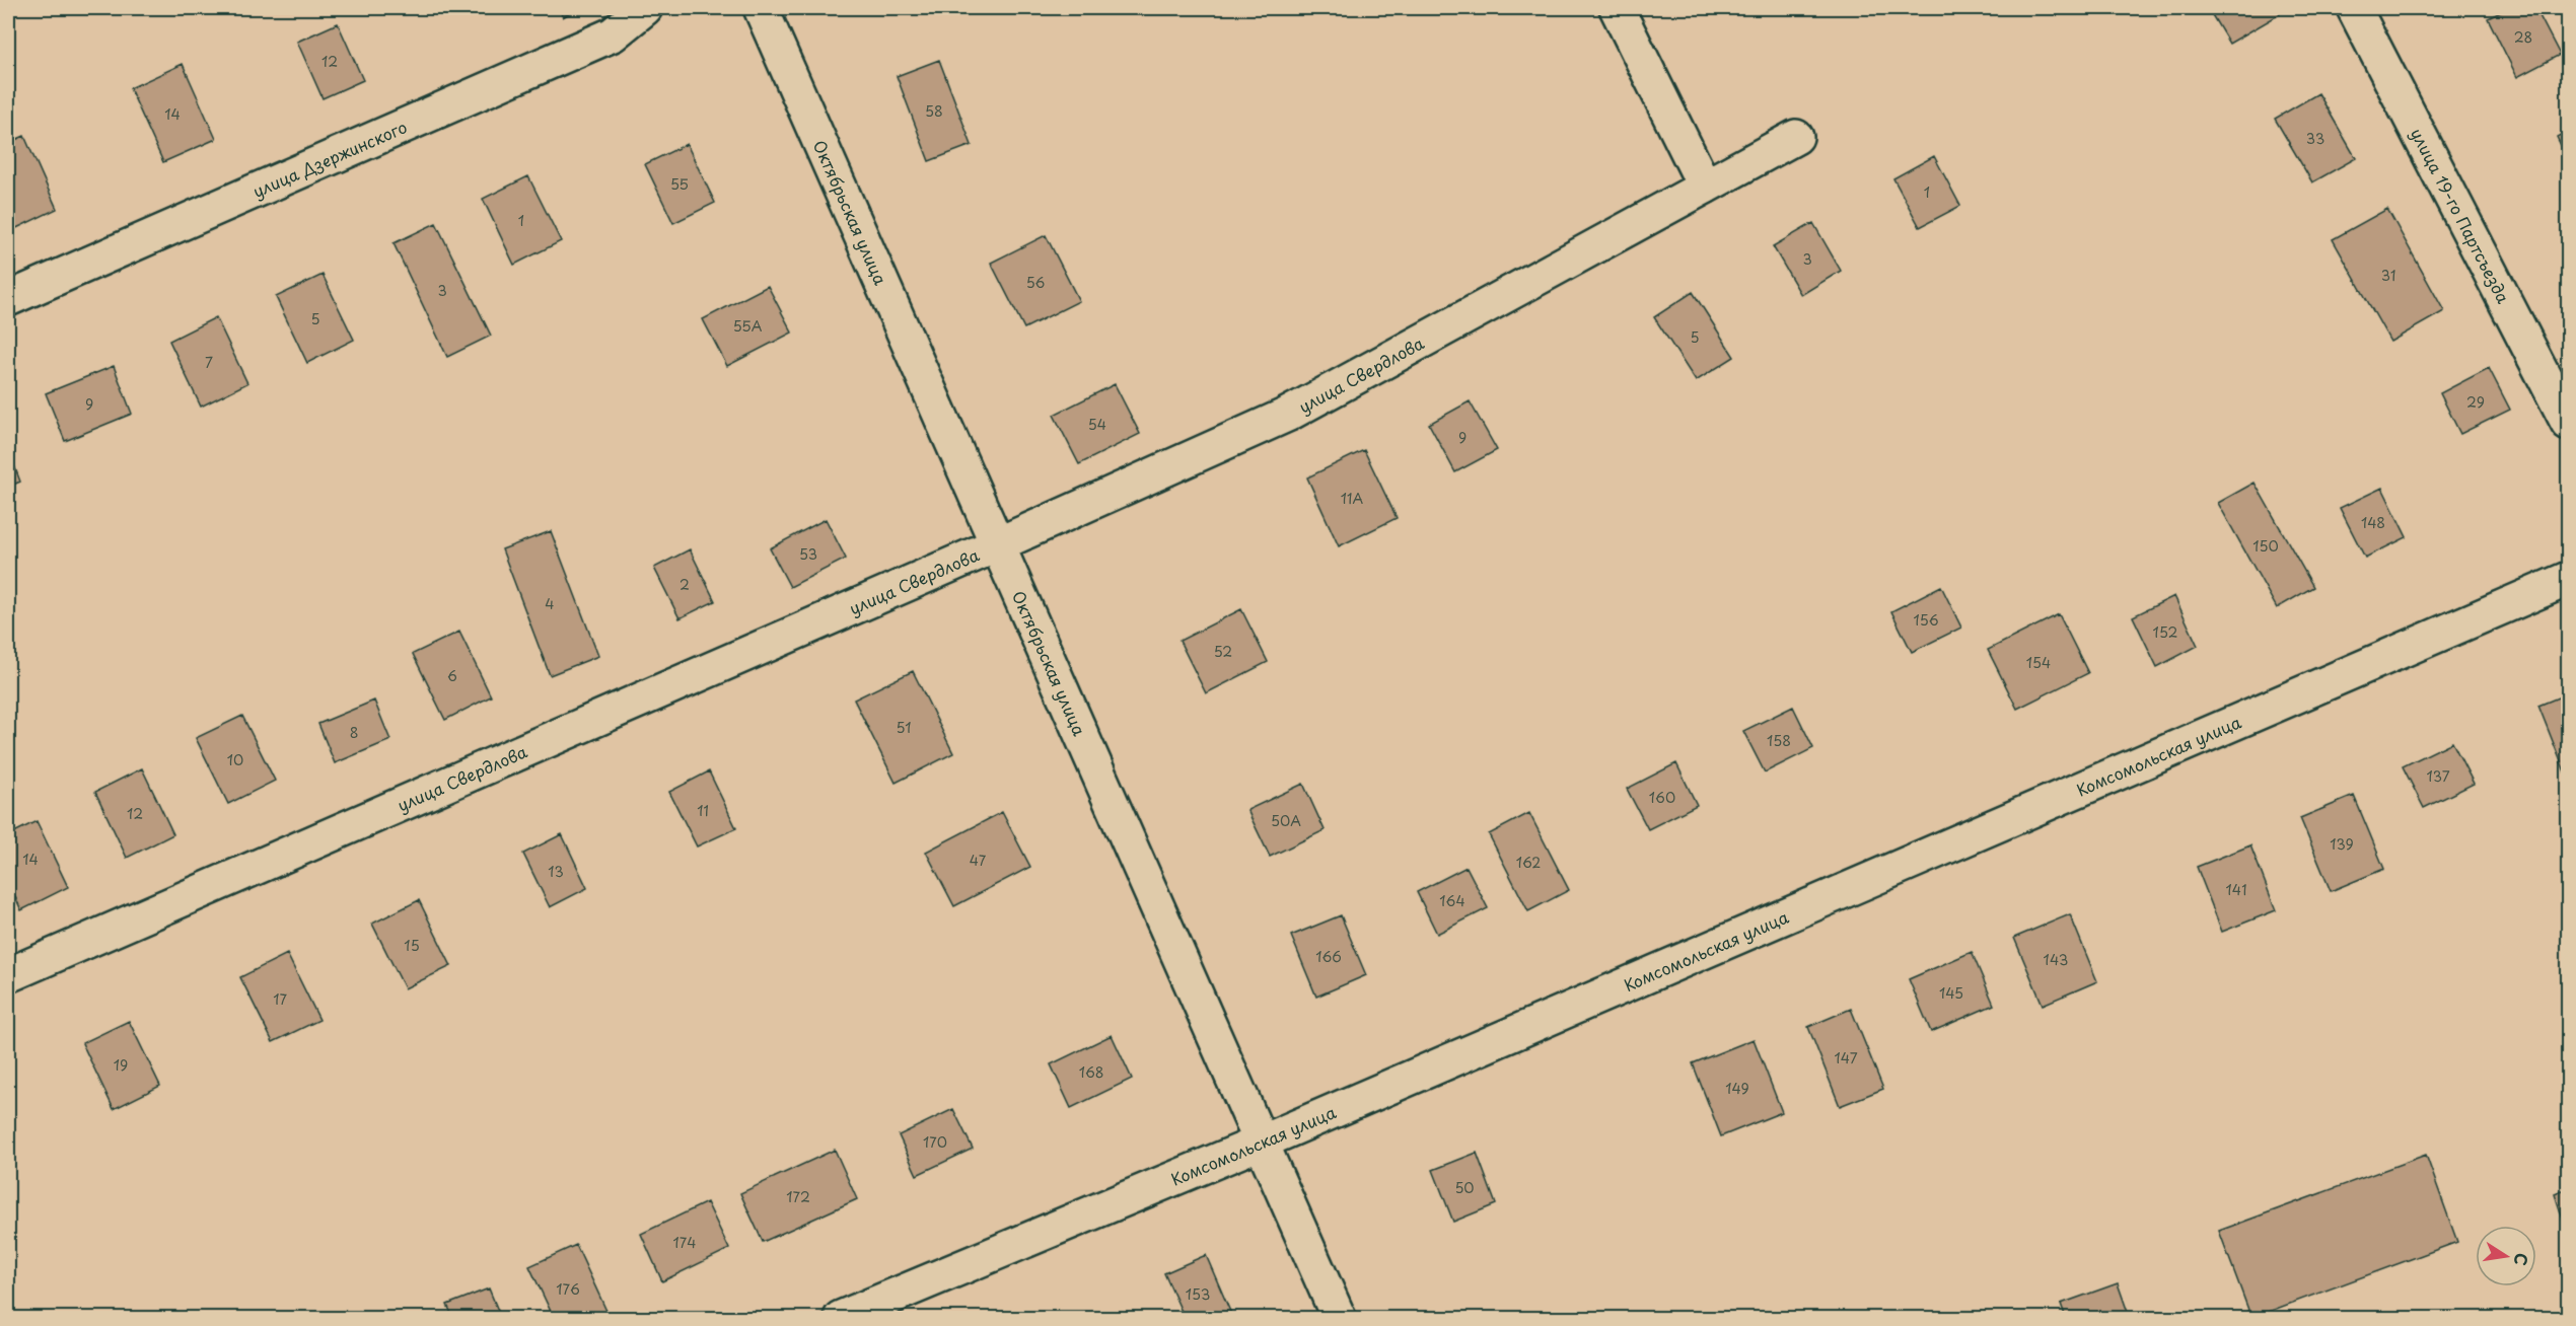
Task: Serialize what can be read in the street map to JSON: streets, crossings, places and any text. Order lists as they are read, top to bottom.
{
  "streets": {
    "street": [
      "улица Дзержинского",
      "Октябрьская улица",
      "улица 19-го Партсъезда",
      "улица Свердлова",
      "Комсомольская улица"
    ]
  },
  "crossings": [
    ["Октябрьская улица", "улица Свердлова"],
    ["Октябрьская улица", "Комсомольская улица"]
  ],
  "house_numbers": [
    "28",
    "12",
    "58",
    "14",
    "33",
    "55",
    "1",
    "1",
    "3",
    "31",
    "56",
    "3",
    "5",
    "55А",
    "5",
    "7",
    "29",
    "9",
    "54",
    "9",
    "11А",
    "148",
    "150",
    "53",
    "2",
    "4",
    "156",
    "152",
    "52",
    "154",
    "6",
    "51",
    "8",
    "158",
    "10",
    "137",
    "160",
    "11",
    "12",
    "50А",
    "139",
    "14",
    "47",
    "162",
    "13",
    "141",
    "164",
    "15",
    "166",
    "143",
    "145",
    "17",
    "147",
    "19",
    "168",
    "149",
    "170",
    "50",
    "172",
    "174",
    "176",
    "153"
  ],
  "north": "right"
}
